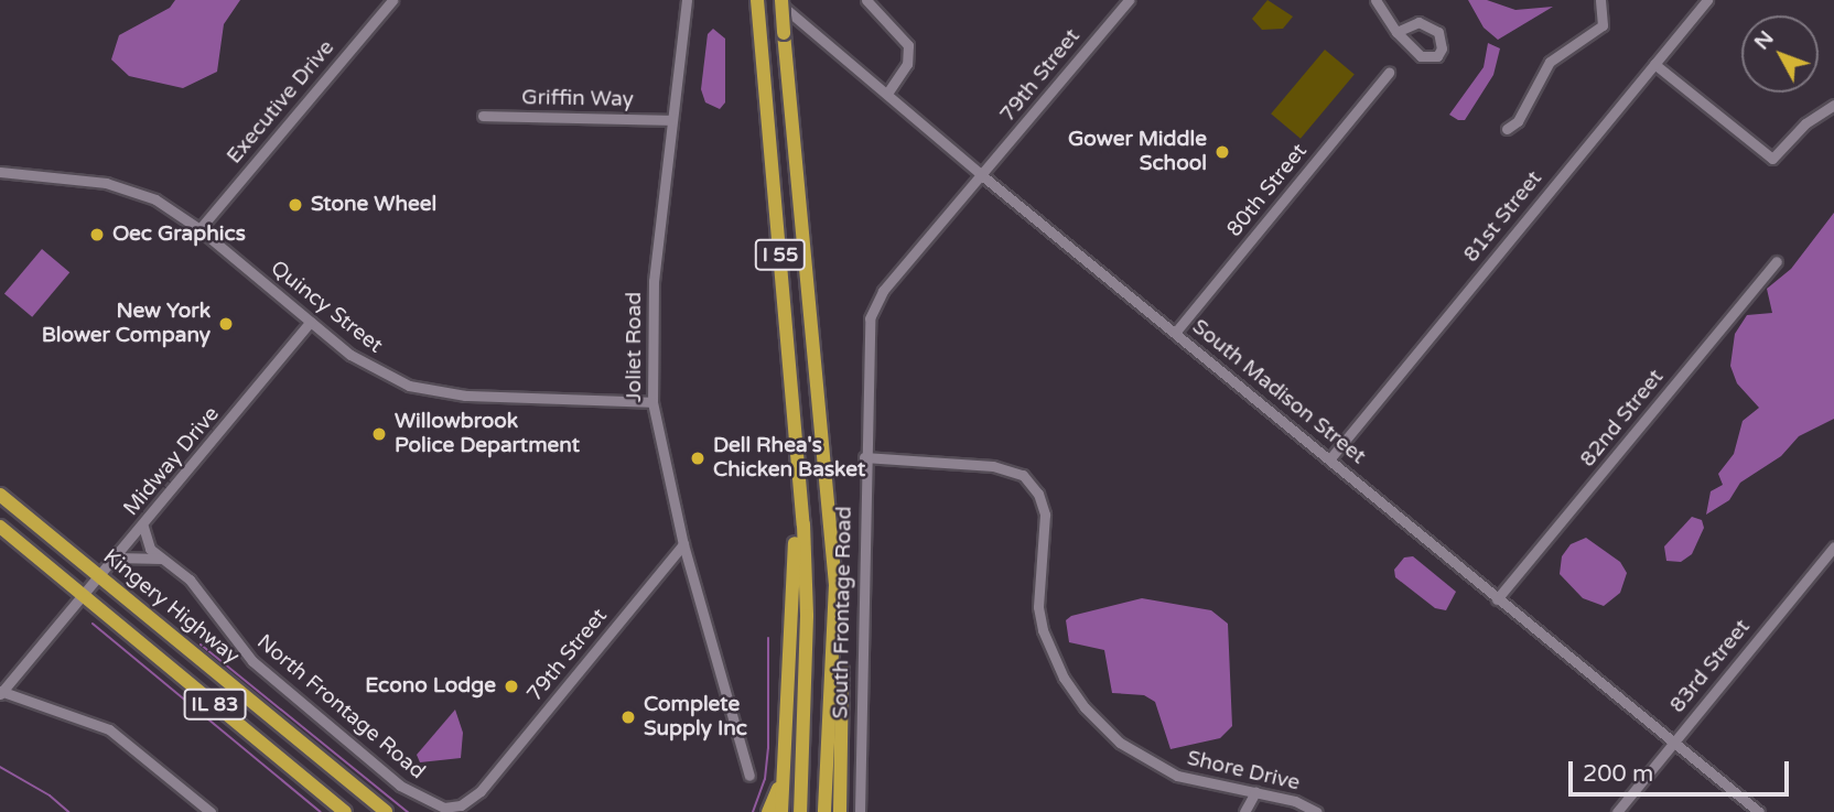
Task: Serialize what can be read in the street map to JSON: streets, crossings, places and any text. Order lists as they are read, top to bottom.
{
  "streets": {
    "highway": ["I 55", "Kingery Highway", "IL 83"],
    "street": [
      "79th Street",
      "Griffin Way",
      "Executive Drive",
      "80th Street",
      "81st Street",
      "Quincy Street",
      "Joliet Road",
      "South Madison Street",
      "82nd Street",
      "Midway Drive",
      "South Frontage Road",
      "83rd Street",
      "North Frontage Road",
      "Shore Drive"
    ]
  },
  "crossings": [
    ["79th Street", "Joliet Road"],
    ["79th Street", "South Madison Street"],
    ["79th Street", "South Frontage Road"],
    ["79th Street", "North Frontage Road"],
    ["Griffin Way", "Joliet Road"],
    ["Executive Drive", "Quincy Street"],
    ["80th Street", "South Madison Street"],
    ["81st Street", "South Madison Street"],
    ["I 55", "South Madison Street"],
    ["Quincy Street", "Joliet Road"],
    ["Quincy Street", "Midway Drive"],
    ["South Madison Street", "82nd Street"],
    ["South Madison Street", "South Frontage Road"],
    ["South Madison Street", "83rd Street"],
    ["Midway Drive", "Kingery Highway"],
    ["Midway Drive", "IL 83"],
    ["South Frontage Road", "Shore Drive"]
  ],
  "places": [
    "Gower Middle School",
    "Stone Wheel",
    "Oec Graphics",
    "New York Blower Company",
    "Willowbrook Police Department",
    "Dell Rhea's Chicken Basket",
    "Econo Lodge",
    "Complete Supply Inc"
  ],
  "scale_bar": "200 m",
  "north": "top left"
}
